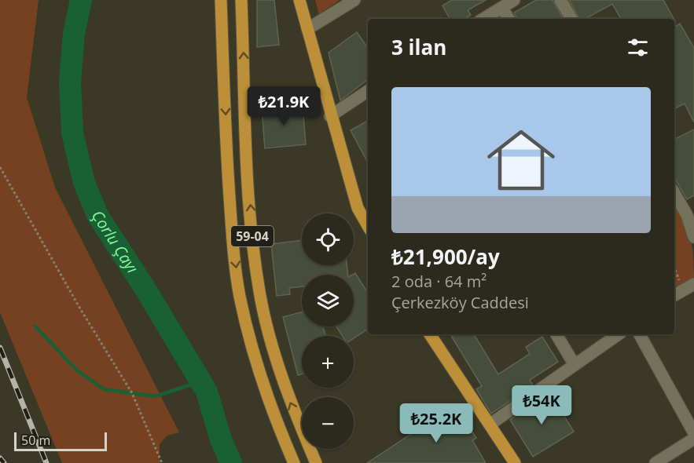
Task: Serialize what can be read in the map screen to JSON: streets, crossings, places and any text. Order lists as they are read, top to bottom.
{
  "streets": {
    "main road": ["59-04"]
  },
  "water": ["Çorlu Çayı"],
  "scale_bar": "50 m",
  "page": {
    "heading": "3 ilan",
    "list": [
      {
        "name": "₺21,900/ay",
        "note": "2 oda · 64 m² · Çerkezköy Caddesi"
      }
    ],
    "price": ["₺21.9K", "₺54K", "₺25.2K"],
    "map_buttons": ["+", "−"],
    "scale": "50 m"
  }
}
